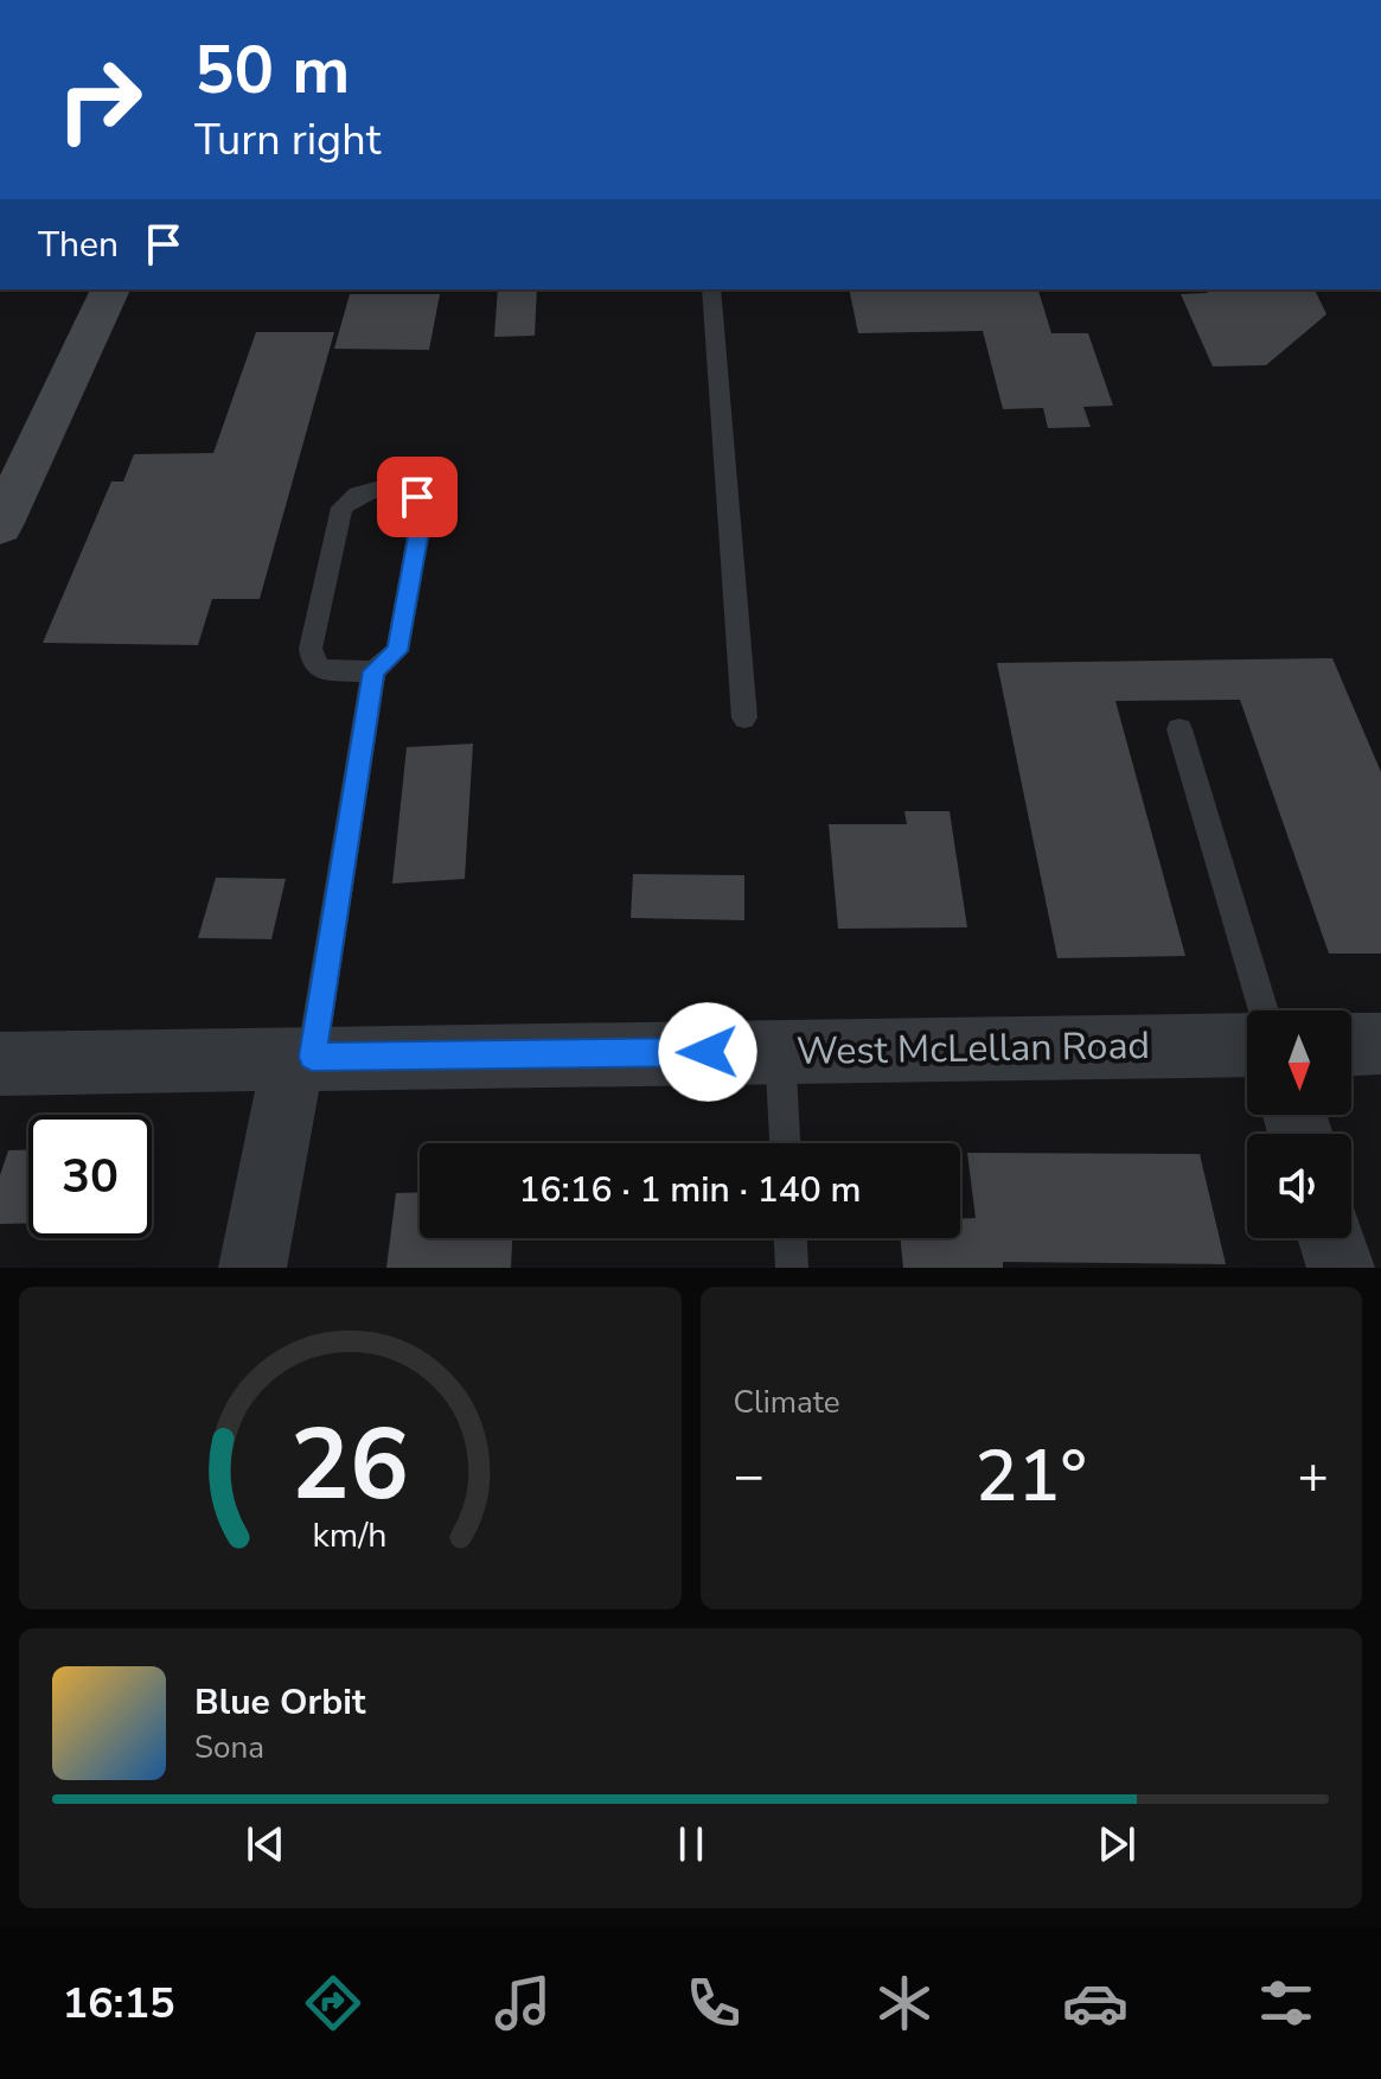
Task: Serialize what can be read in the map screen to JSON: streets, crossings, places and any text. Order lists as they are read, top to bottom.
{
  "streets": {
    "street": ["West McLellan Road"]
  },
  "north": "bottom",
  "page": {
    "turn": ["50 m", "Turn right"],
    "then": "Then",
    "limit": "30",
    "trip": "16:16 · 1 min · 140 m",
    "tile": "Climate",
    "heat": ["−", "21°", "+"],
    "song": ["Blue Orbit", "Sona"],
    "tabs": "16:15",
    "gauge": ["26", "km/h"]
  }
}
